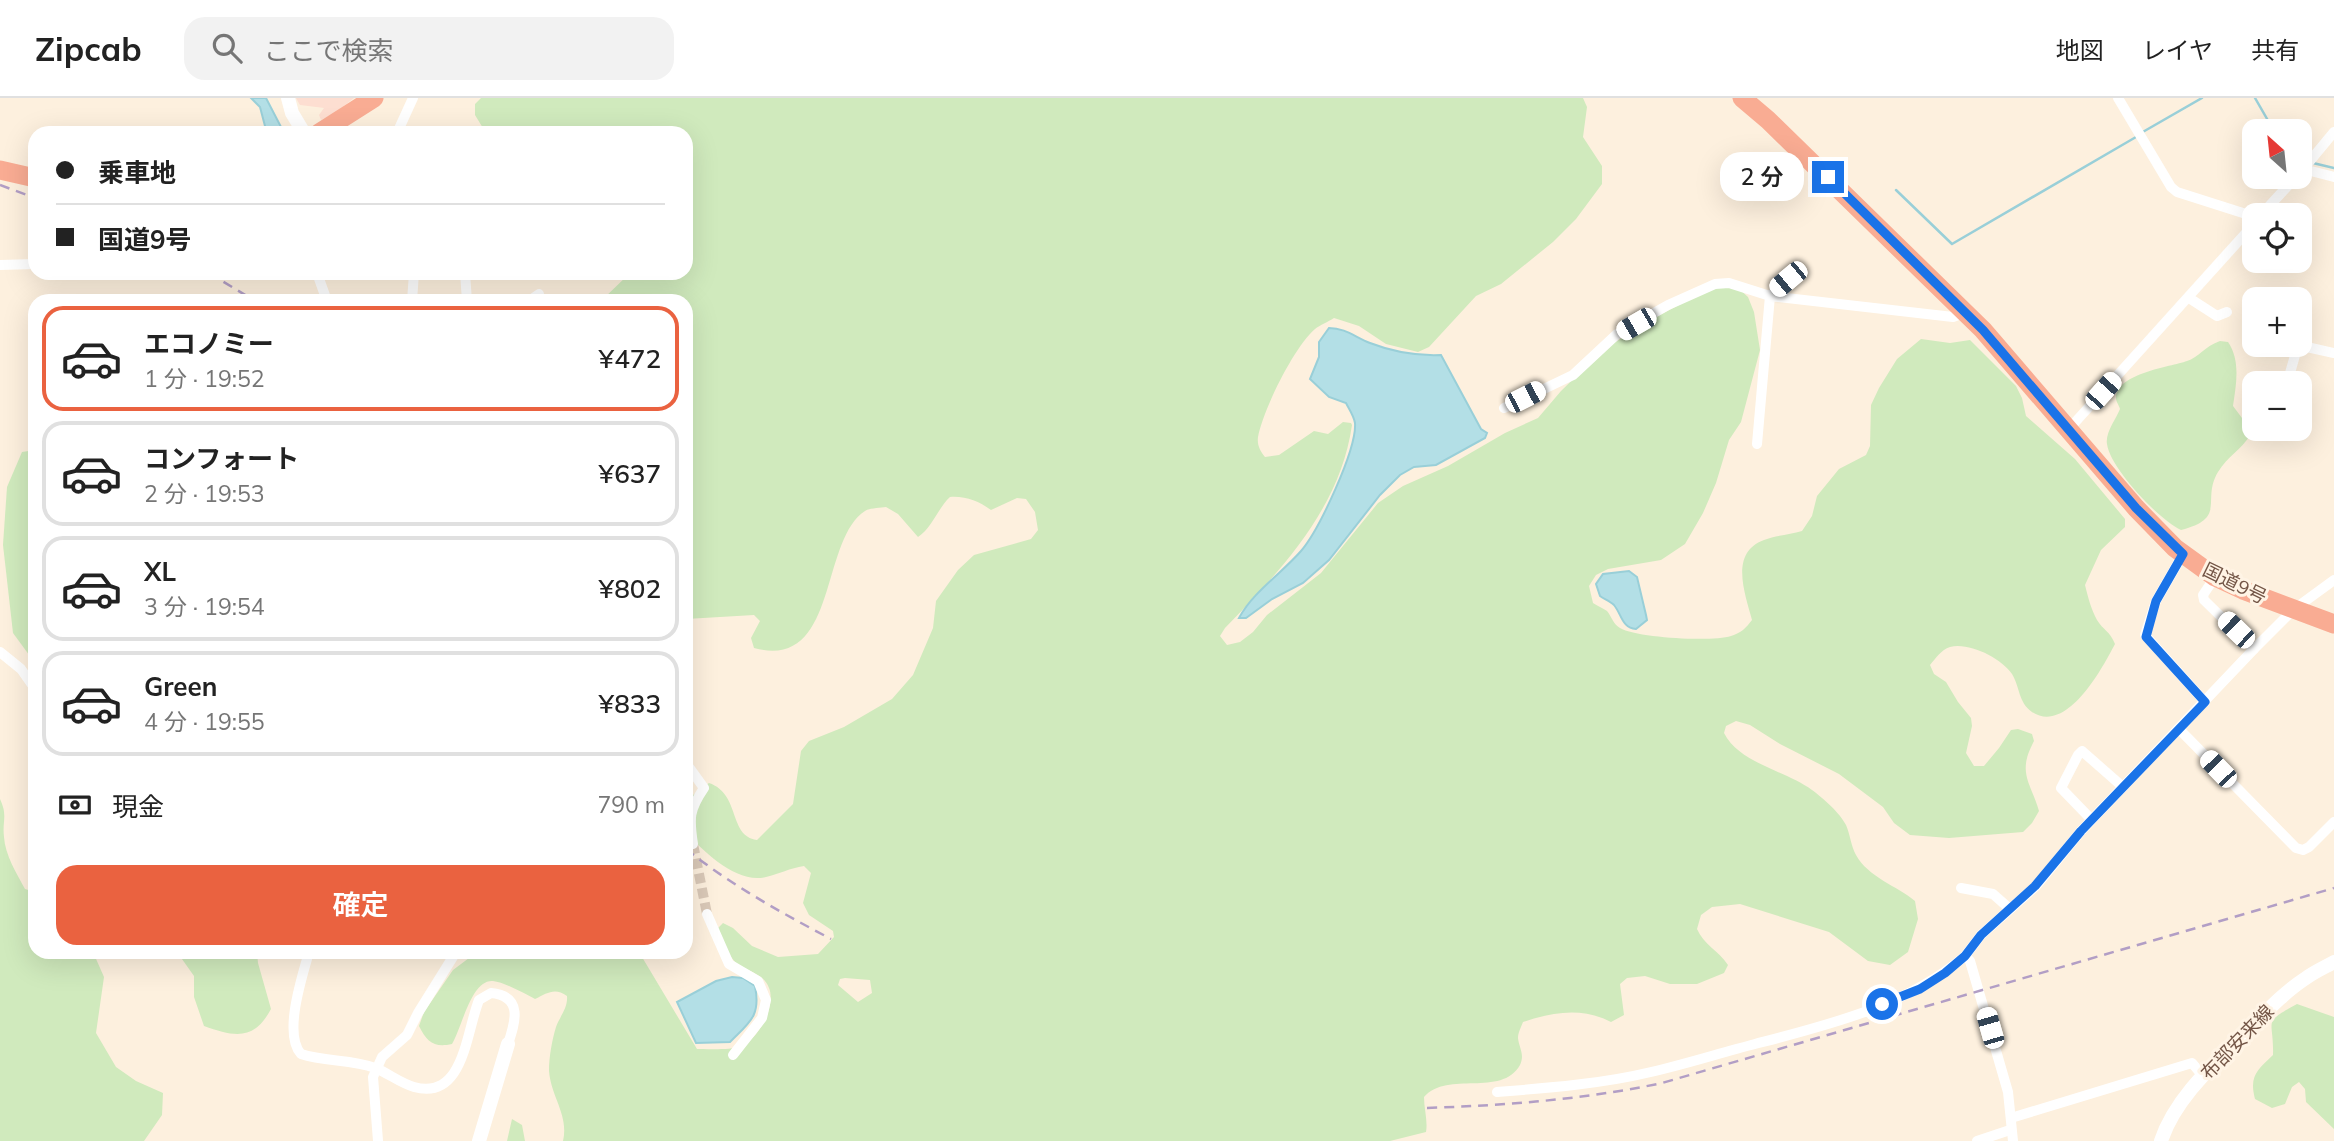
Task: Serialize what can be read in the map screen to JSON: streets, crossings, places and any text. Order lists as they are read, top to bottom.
{
  "streets": {
    "highway": ["国道9号"],
    "main road": ["布部安来線"]
  },
  "north": "top left",
  "page": {
    "header": "Zipcab",
    "search": "ここで検索",
    "nav": ["地図", "レイヤ", "共有"],
    "map_buttons": ["+", "−"],
    "banner": ["乗車地", "国道9号"],
    "bubble": "2 分",
    "list": [
      {
        "name": "エコノミー",
        "note": "1 分 · 19:52",
        "value": "¥472"
      },
      {
        "name": "コンフォート",
        "note": "2 分 · 19:53",
        "value": "¥637"
      },
      {
        "name": "XL",
        "note": "3 分 · 19:54",
        "value": "¥802"
      },
      {
        "name": "Green",
        "note": "4 分 · 19:55",
        "value": "¥833"
      }
    ],
    "pay": ["現金", "790 m"],
    "buttons": "確定"
  }
}
